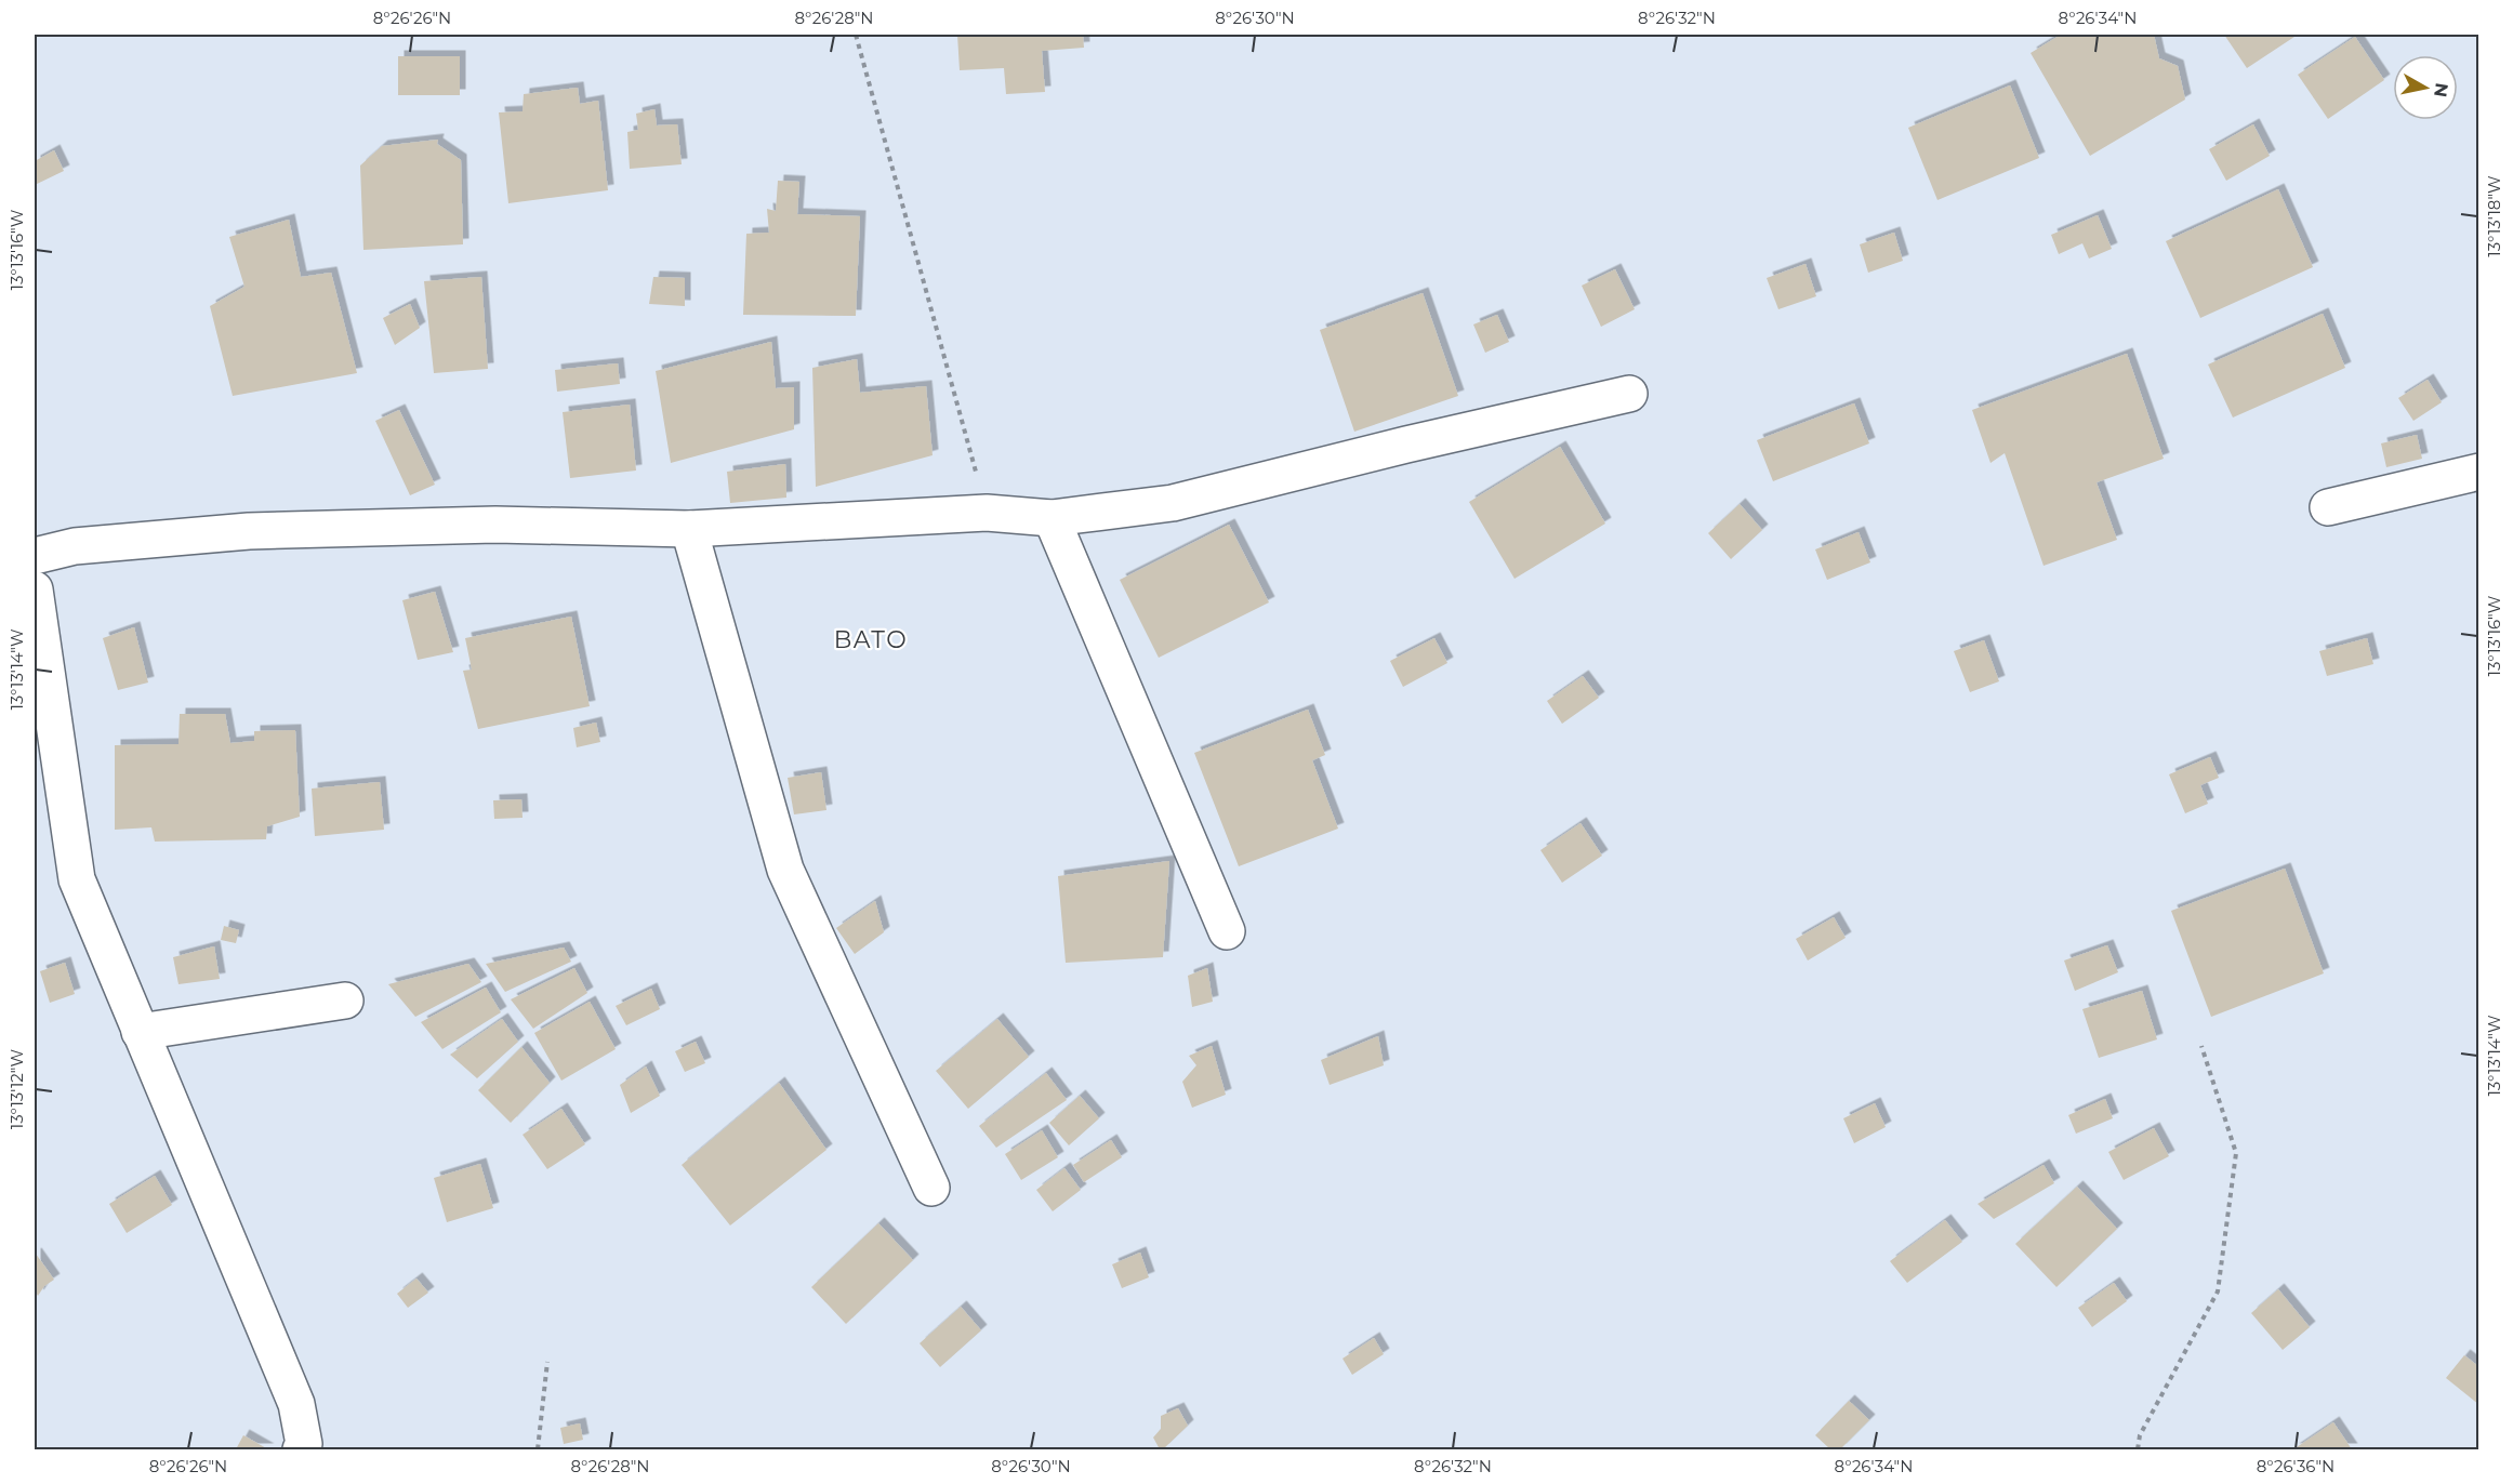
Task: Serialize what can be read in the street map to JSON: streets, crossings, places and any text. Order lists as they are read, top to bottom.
{
  "districts": ["BATO"],
  "north": "right",
  "coordinates": [
    "8°26'26\"N",
    "8°26'28\"N",
    "8°26'30\"N",
    "8°26'32\"N",
    "8°26'34\"N",
    "13°13'18\"W",
    "13°13'16\"W",
    "13°13'14\"W",
    "13°13'12\"W",
    "8°26'36\"N"
  ]
}
